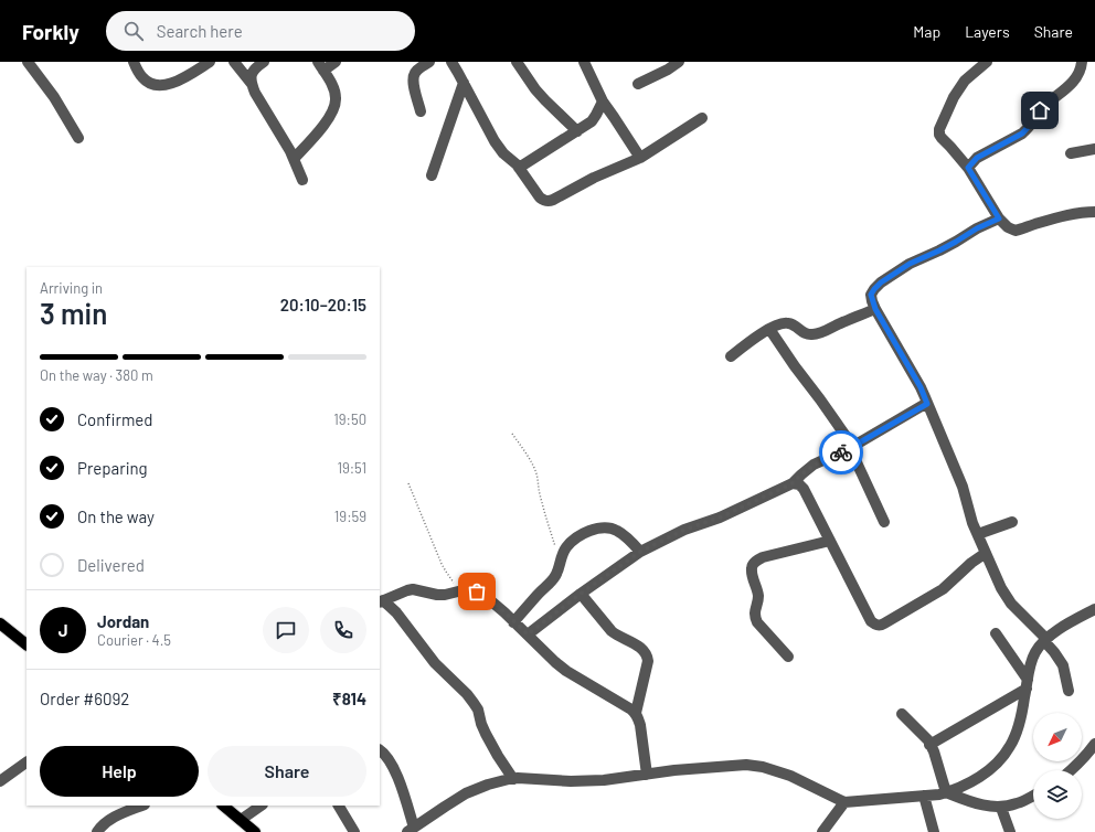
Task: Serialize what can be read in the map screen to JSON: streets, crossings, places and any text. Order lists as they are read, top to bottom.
{
  "north": "bottom left",
  "page": {
    "header": "Forkly",
    "search": "Search here",
    "nav": ["Map", "Layers", "Share"],
    "heading": ["3 min", "Arriving in", "20:10–20:15"],
    "panel": [
      "Jordan",
      "Courier · 4.5",
      "Order #6092",
      "₹814"
    ],
    "bar": "On the way · 380 m",
    "list": [
      ["Confirmed", "19:50"],
      ["Preparing", "19:51"],
      ["On the way", "19:59"],
      "Delivered"
    ],
    "round": "J",
    "buttons": ["Help", "Share"]
  }
}
